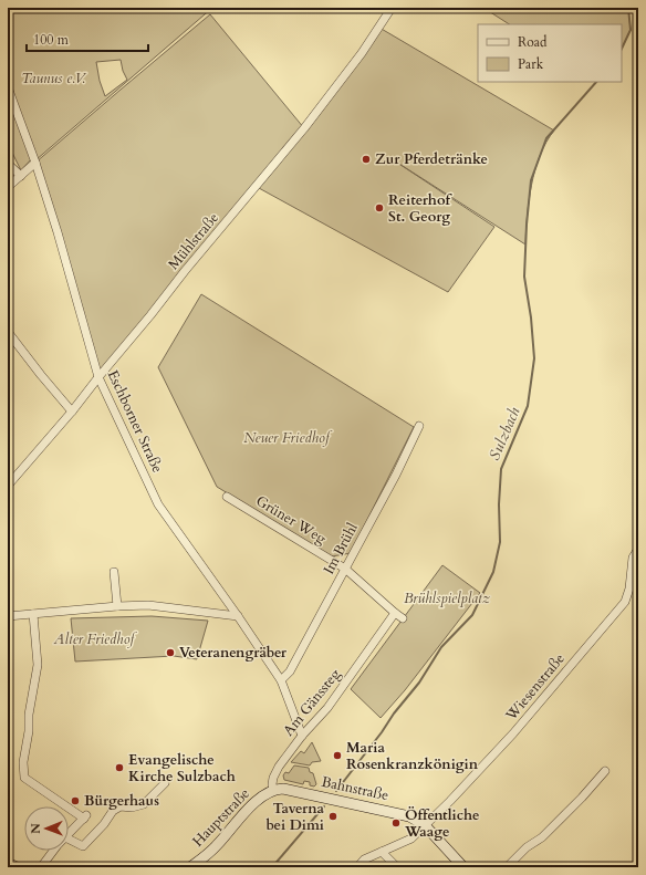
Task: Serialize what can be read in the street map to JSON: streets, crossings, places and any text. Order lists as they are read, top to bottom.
{
  "streets": {
    "street": [
      "Mühlstraße",
      "Eschborner Straße",
      "Grüner Weg",
      "Im Brühl",
      "Wiesenstraße",
      "Am Gänssteg",
      "Bahnstraße",
      "Hauptstraße"
    ]
  },
  "crossings": [
    ["Mühlstraße", "Eschborner Straße"],
    ["Eschborner Straße", "Im Brühl"],
    ["Eschborner Straße", "Am Gänssteg"],
    ["Grüner Weg", "Im Brühl"],
    ["Grüner Weg", "Am Gänssteg"],
    ["Wiesenstraße", "Bahnstraße"],
    ["Am Gänssteg", "Bahnstraße"],
    ["Am Gänssteg", "Hauptstraße"],
    ["Bahnstraße", "Hauptstraße"]
  ],
  "water": ["Sulzbach"],
  "parks": [
    "Taunus e.V.",
    "Neuer Friedhof",
    "Brühlspielplatz",
    "Alter Friedhof"
  ],
  "places": [
    "Zur Pferdetränke",
    "Reiterhof St. Georg",
    "Veteranengräber",
    "Maria Rosenkranzkönigin",
    "Evangelische Kirche Sulzbach",
    "Bürgerhaus",
    "Taverna bei Dimi",
    "Öffentliche Waage"
  ],
  "legend": ["Road", "Park"],
  "scale_bar": "100 m",
  "north": "left"
}
